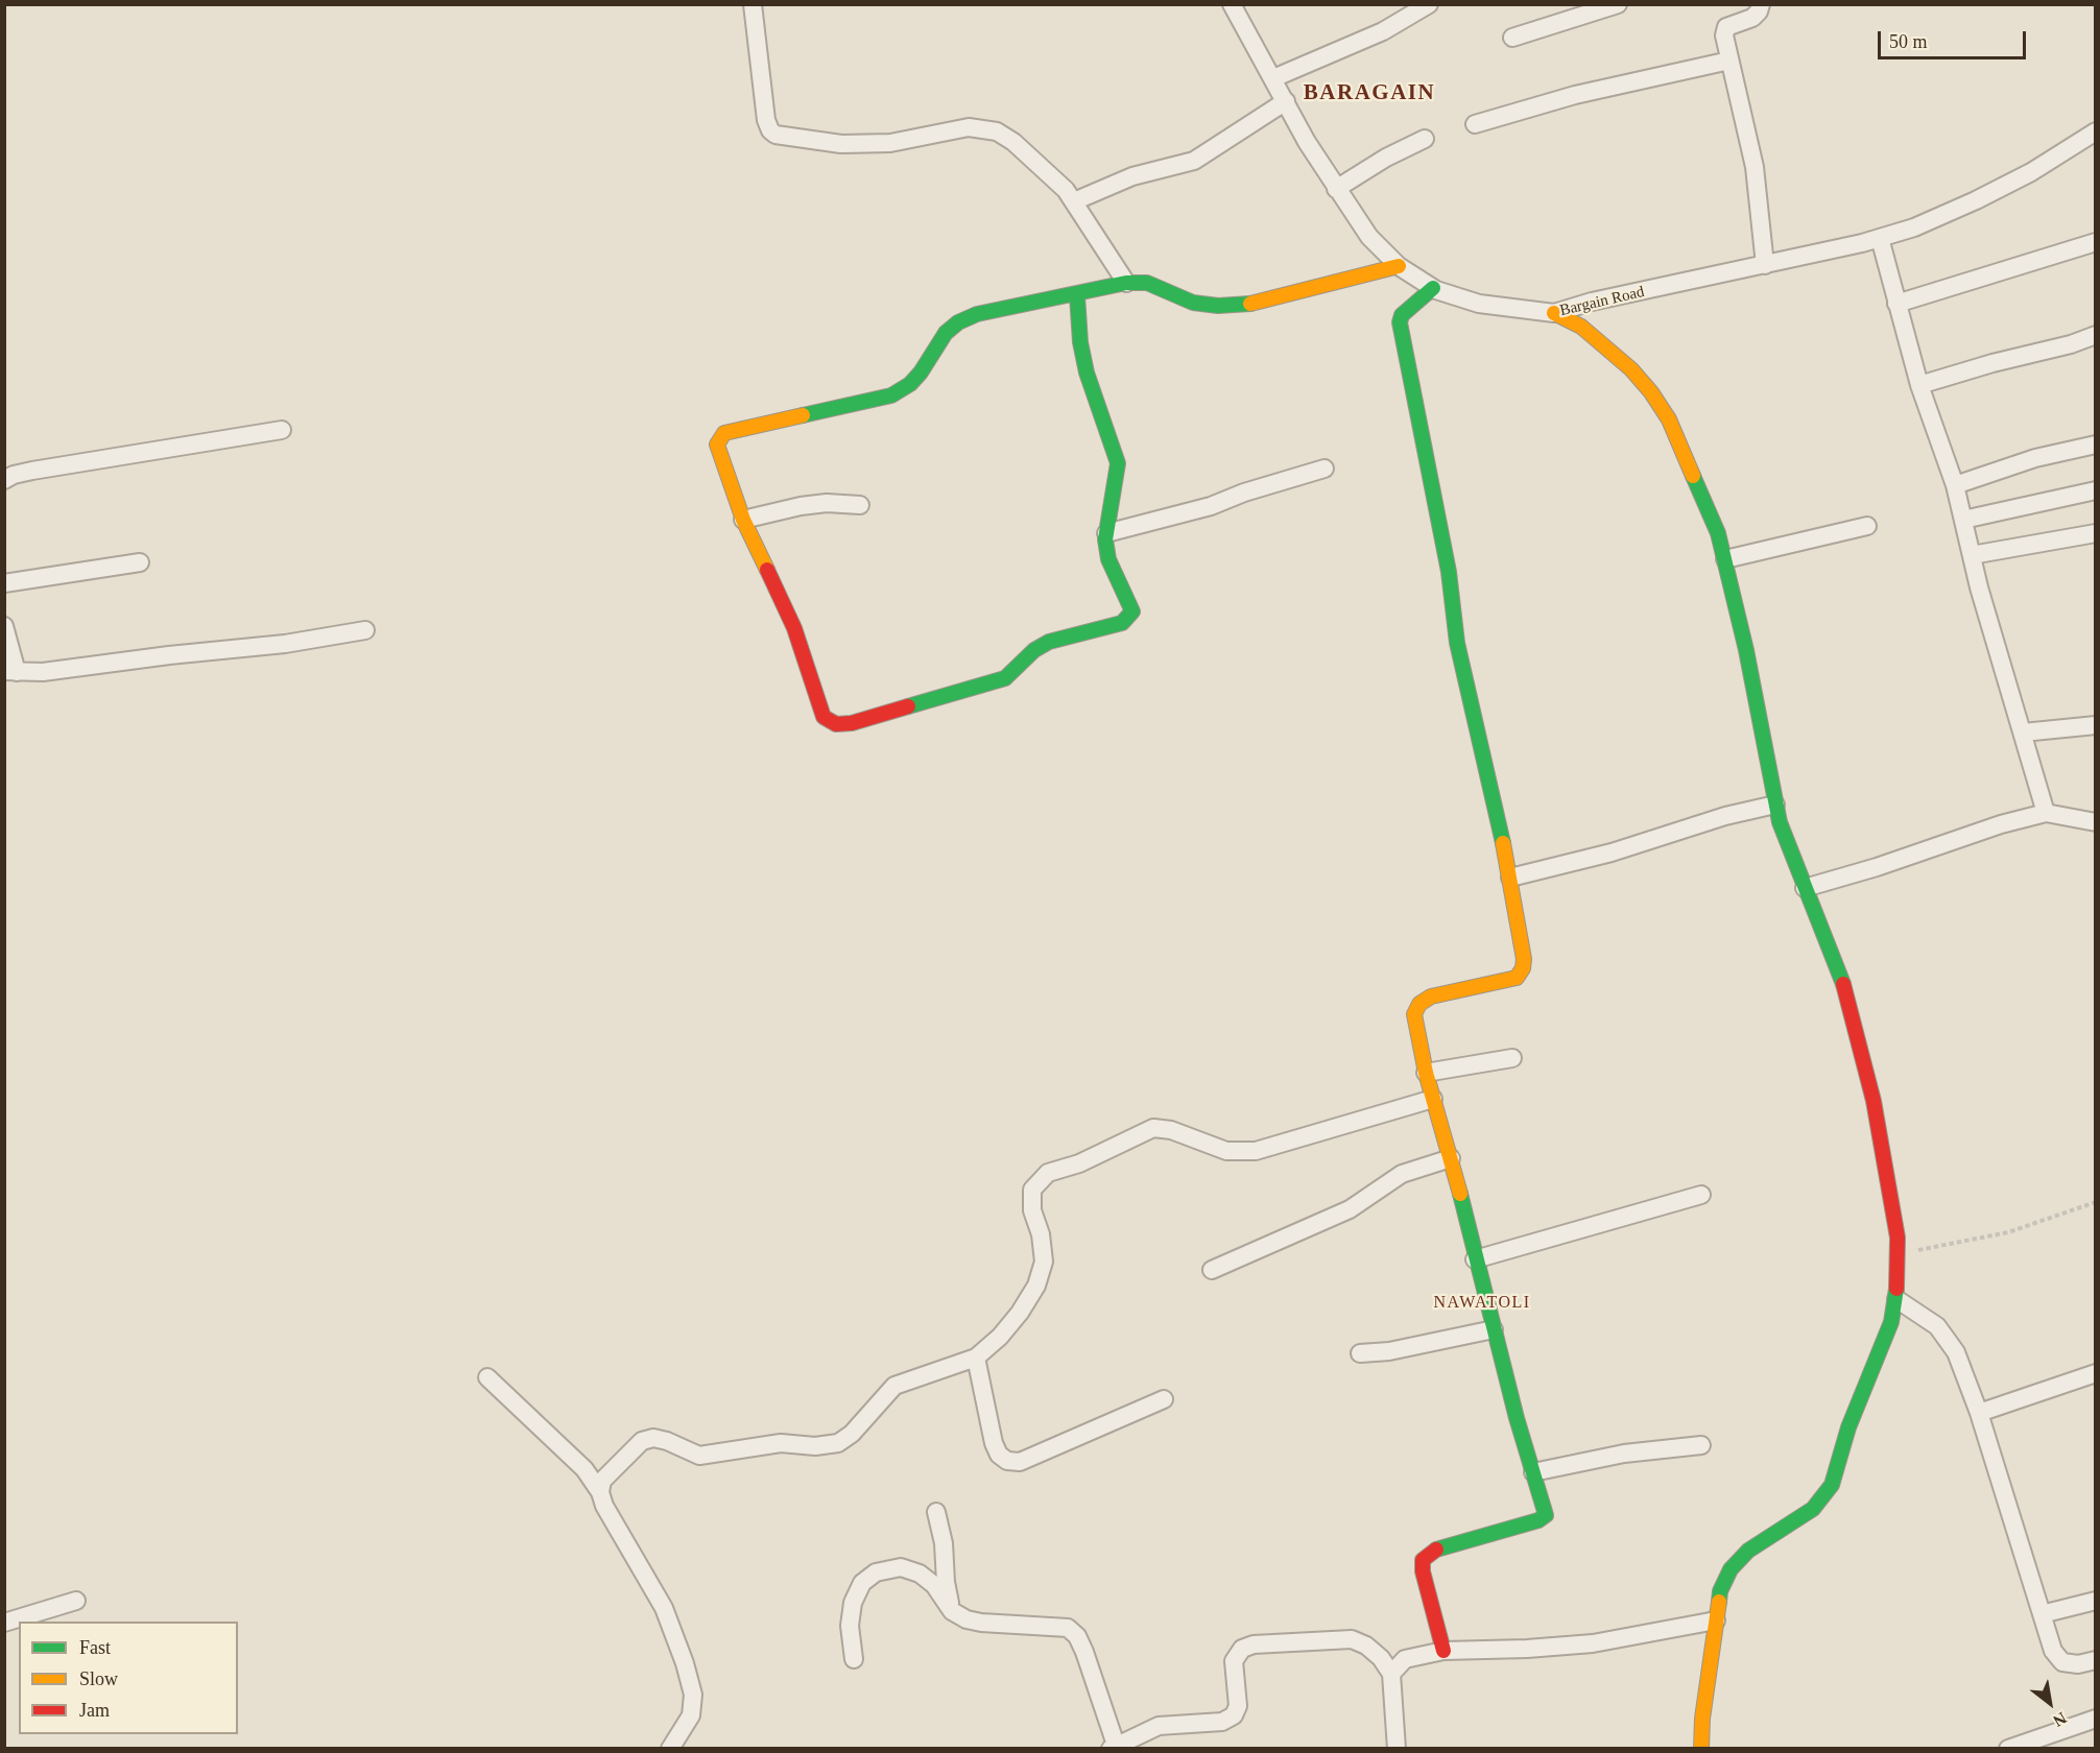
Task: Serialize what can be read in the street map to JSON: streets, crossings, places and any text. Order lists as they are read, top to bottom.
{
  "streets": {
    "street": ["Bargain Road"]
  },
  "districts": ["BARAGAIN", "NAWATOLI"],
  "legend": ["Fast", "Slow", "Jam"],
  "scale_bar": "50 m",
  "north": "bottom right"
}
